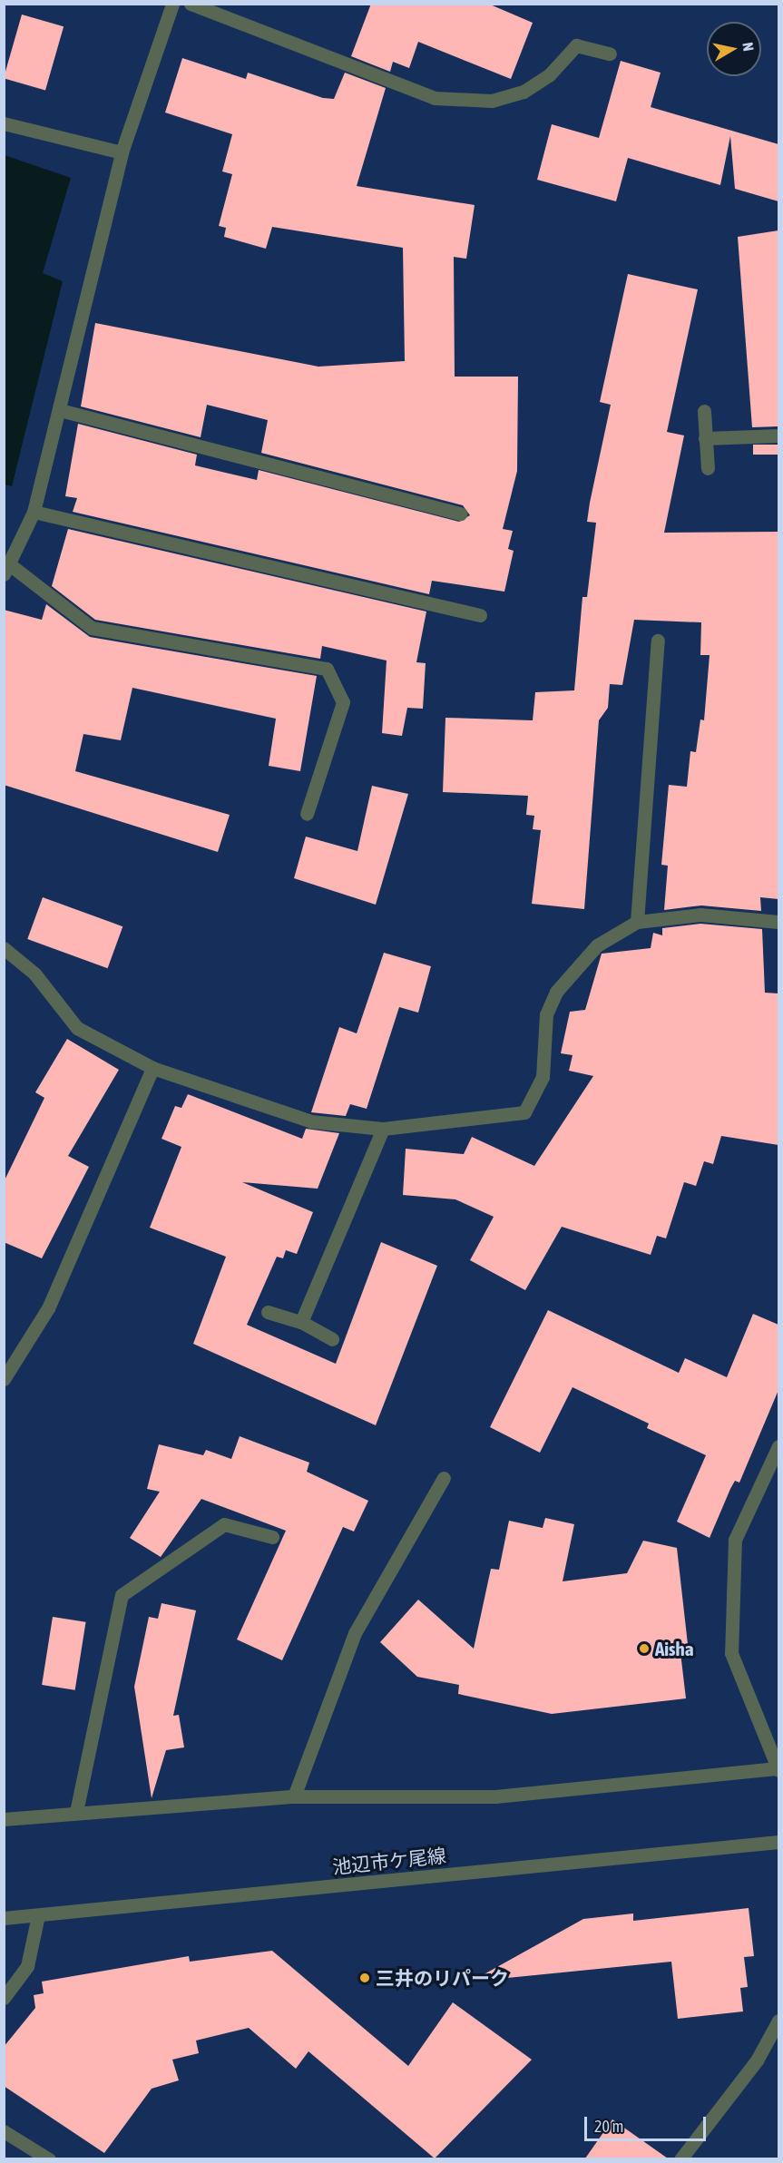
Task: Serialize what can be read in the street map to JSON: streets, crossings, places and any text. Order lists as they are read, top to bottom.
{
  "streets": {
    "street": ["池辺市ケ尾線"]
  },
  "places": ["Aisha", "三井のリパーク"],
  "scale_bar": "20 m",
  "north": "right"
}
